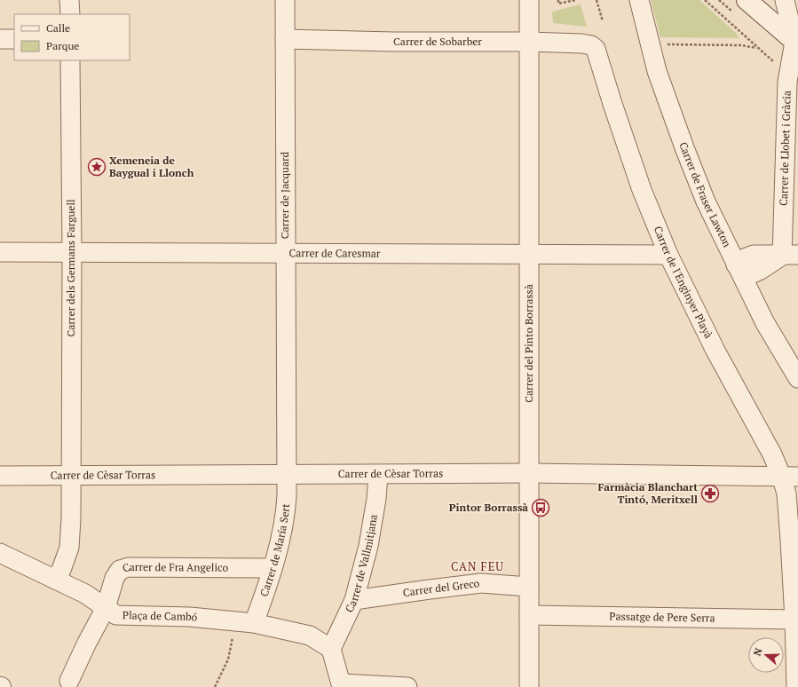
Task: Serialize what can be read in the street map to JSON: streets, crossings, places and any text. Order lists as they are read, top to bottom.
{
  "streets": {
    "street": [
      "Carrer de Sobarber",
      "Carrer de Llobet i Gràcia",
      "Carrer de Fraser Lawton",
      "Carrer de Jacquard",
      "Carrer de Caresmar",
      "Carrer dels Germans Farguell",
      "Carrer de l'Enginyer Playà",
      "Carrer del Pinto Borrassà",
      "Carrer de Cèsar Torras",
      "Carrer de María Sert",
      "Carrer de Vallmitjana",
      "Carrer de Fra Angelico",
      "Carrer del Greco",
      "Plaça de Cambó",
      "Passatge de Pere Serra"
    ]
  },
  "crossings": [
    ["Carrer de Sobarber", "Carrer de Jacquard"],
    ["Carrer de Sobarber", "Carrer de l'Enginyer Playà"],
    ["Carrer de Sobarber", "Carrer del Pinto Borrassà"],
    ["Carrer de Jacquard", "Carrer de Caresmar"],
    ["Carrer de Jacquard", "Carrer de Cèsar Torras"],
    ["Carrer de Jacquard", "Carrer de María Sert"],
    ["Carrer de Caresmar", "Carrer dels Germans Farguell"],
    ["Carrer de Caresmar", "Carrer de l'Enginyer Playà"],
    ["Carrer de Caresmar", "Carrer del Pinto Borrassà"],
    ["Carrer dels Germans Farguell", "Carrer de Cèsar Torras"],
    ["Carrer dels Germans Farguell", "Plaça de Cambó"],
    ["Carrer de l'Enginyer Playà", "Carrer de Cèsar Torras"],
    ["Carrer de l'Enginyer Playà", "Passatge de Pere Serra"],
    ["Carrer del Pinto Borrassà", "Carrer de Cèsar Torras"],
    ["Carrer del Pinto Borrassà", "Carrer del Greco"],
    ["Carrer del Pinto Borrassà", "Passatge de Pere Serra"],
    ["Carrer de Cèsar Torras", "Carrer de María Sert"],
    ["Carrer de Cèsar Torras", "Carrer de Vallmitjana"],
    ["Carrer de María Sert", "Carrer de Fra Angelico"],
    ["Carrer de María Sert", "Plaça de Cambó"],
    ["Carrer de Vallmitjana", "Carrer del Greco"],
    ["Carrer de Vallmitjana", "Plaça de Cambó"],
    ["Carrer de Fra Angelico", "Plaça de Cambó"]
  ],
  "districts": ["CAN FEU"],
  "places": {
    "place": ["Xemeneia de Baygual i Llonch"],
    "pharmacy": ["Farmàcia Blanchart Tintó, Meritxell"],
    "bus stop": ["Pintor Borrassà"]
  },
  "legend": ["Calle", "Parque"],
  "north": "left"
}
